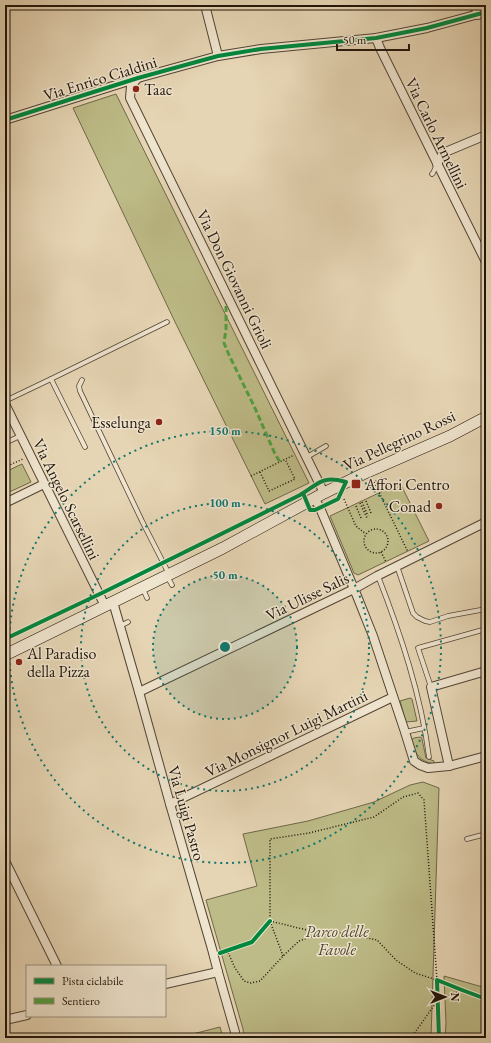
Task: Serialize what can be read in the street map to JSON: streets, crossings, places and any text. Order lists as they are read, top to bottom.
{
  "streets": {
    "main road": ["Via Pellegrino Rossi"],
    "street": [
      "Via Enrico Cialdini",
      "Via Carlo Armellini",
      "Via Don Giovanni Grioli",
      "Via Angelo Scarsellini",
      "Via Ulisse Salis",
      "Via Monsignor Luigi Martini",
      "Via Luigi Pastro"
    ]
  },
  "crossings": [
    ["Via Enrico Cialdini", "Via Carlo Armellini"],
    ["Via Enrico Cialdini", "Via Don Giovanni Grioli"],
    ["Via Don Giovanni Grioli", "Via Pellegrino Rossi"],
    ["Via Don Giovanni Grioli", "Via Ulisse Salis"],
    ["Via Don Giovanni Grioli", "Via Monsignor Luigi Martini"],
    ["Via Pellegrino Rossi", "Via Angelo Scarsellini"],
    ["Via Pellegrino Rossi", "Via Luigi Pastro"],
    ["Via Angelo Scarsellini", "Via Luigi Pastro"],
    ["Via Ulisse Salis", "Via Luigi Pastro"],
    ["Via Monsignor Luigi Martini", "Via Luigi Pastro"]
  ],
  "parks": ["Parco delle Favole"],
  "places": {
    "other": [
      "Taac",
      "Esselunga",
      "Conad",
      "Al Paradiso della Pizza"
    ],
    "transit": ["Affori Centro"]
  },
  "legend": ["Pista ciclabile", "Sentiero"],
  "scale_bar": "50 m",
  "north": "right",
  "rings": ["150 m", "100 m", "50 m"]
}
